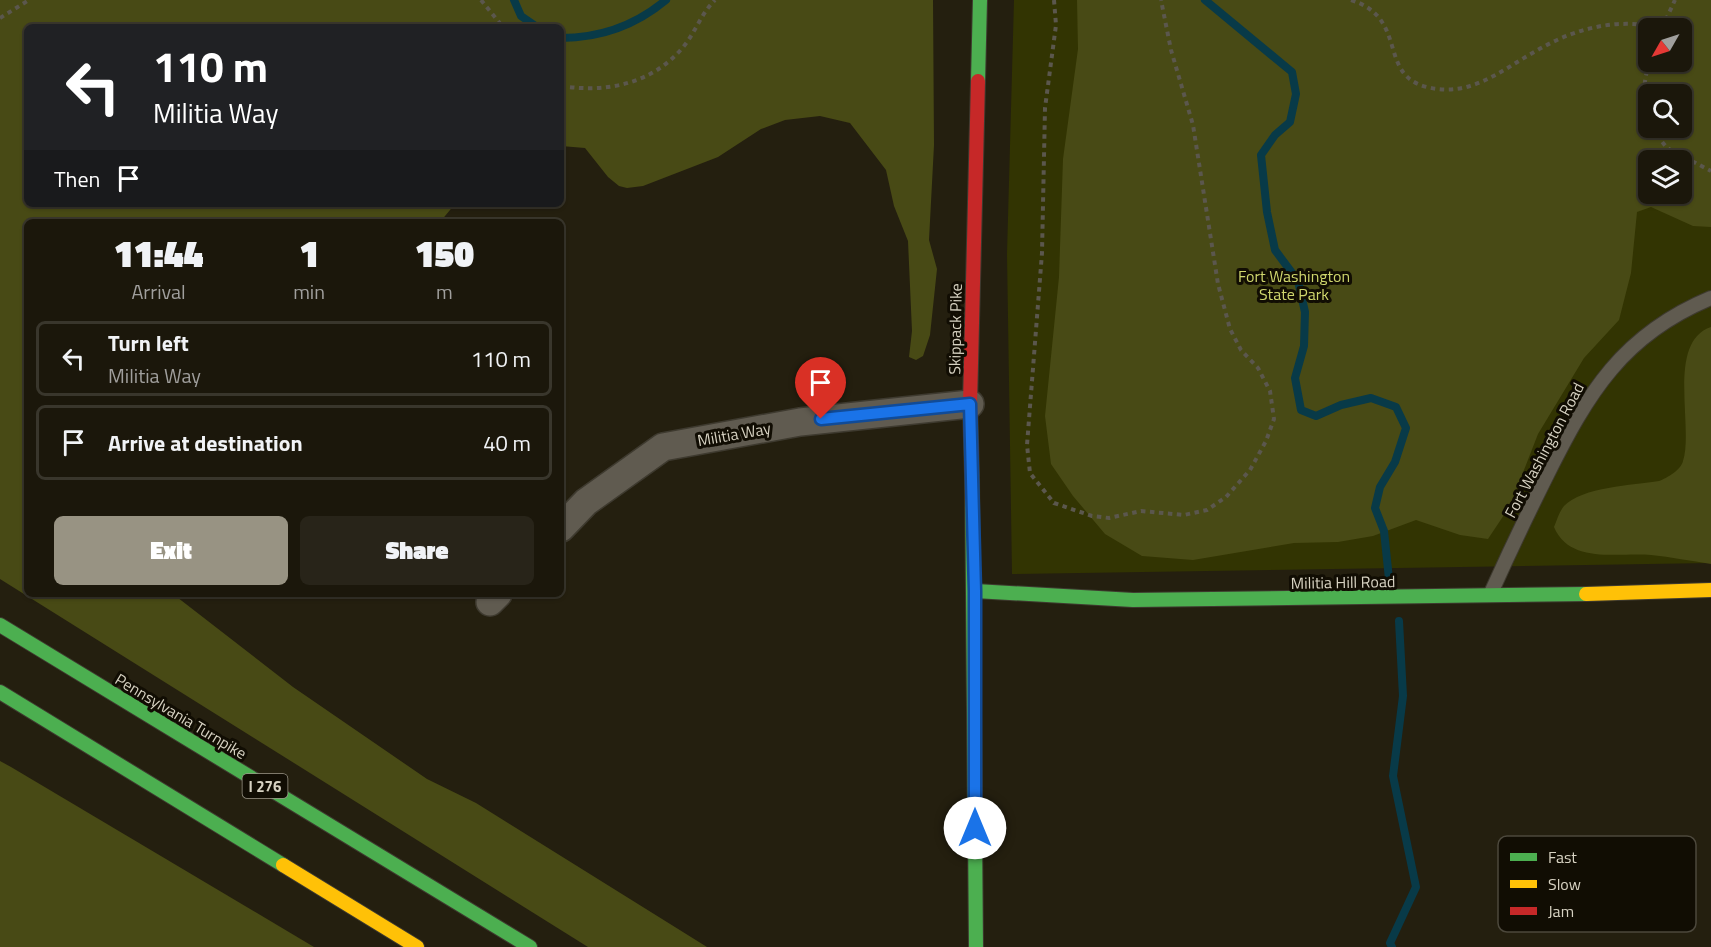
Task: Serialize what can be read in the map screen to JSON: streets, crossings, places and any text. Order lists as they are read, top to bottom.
{
  "streets": {
    "main road": [
      "Skippack Pike",
      "Militia Hill Road",
      "Pennsylvania Turnpike",
      "I 276"
    ],
    "street": ["Militia Way"],
    "lane": ["Fort Washington Road"]
  },
  "crossings": [
    ["Skippack Pike", "Militia Way"],
    ["Skippack Pike", "Militia Hill Road"],
    ["Fort Washington Road", "Militia Hill Road"]
  ],
  "parks": ["Fort Washington State Park"],
  "legend": ["Fast", "Slow", "Jam"],
  "north": "bottom left",
  "page": {
    "turn": ["110 m", "Militia Way"],
    "then": "Then",
    "eta": [
      "11:44",
      "Arrival",
      "1",
      "min",
      "150",
      "m"
    ],
    "list": [
      {
        "name": "Turn left",
        "note": "Militia Way",
        "value": "110 m"
      },
      {
        "name": "Arrive at destination",
        "value": "40 m"
      }
    ],
    "buttons": ["Exit", "Share"]
  }
}
